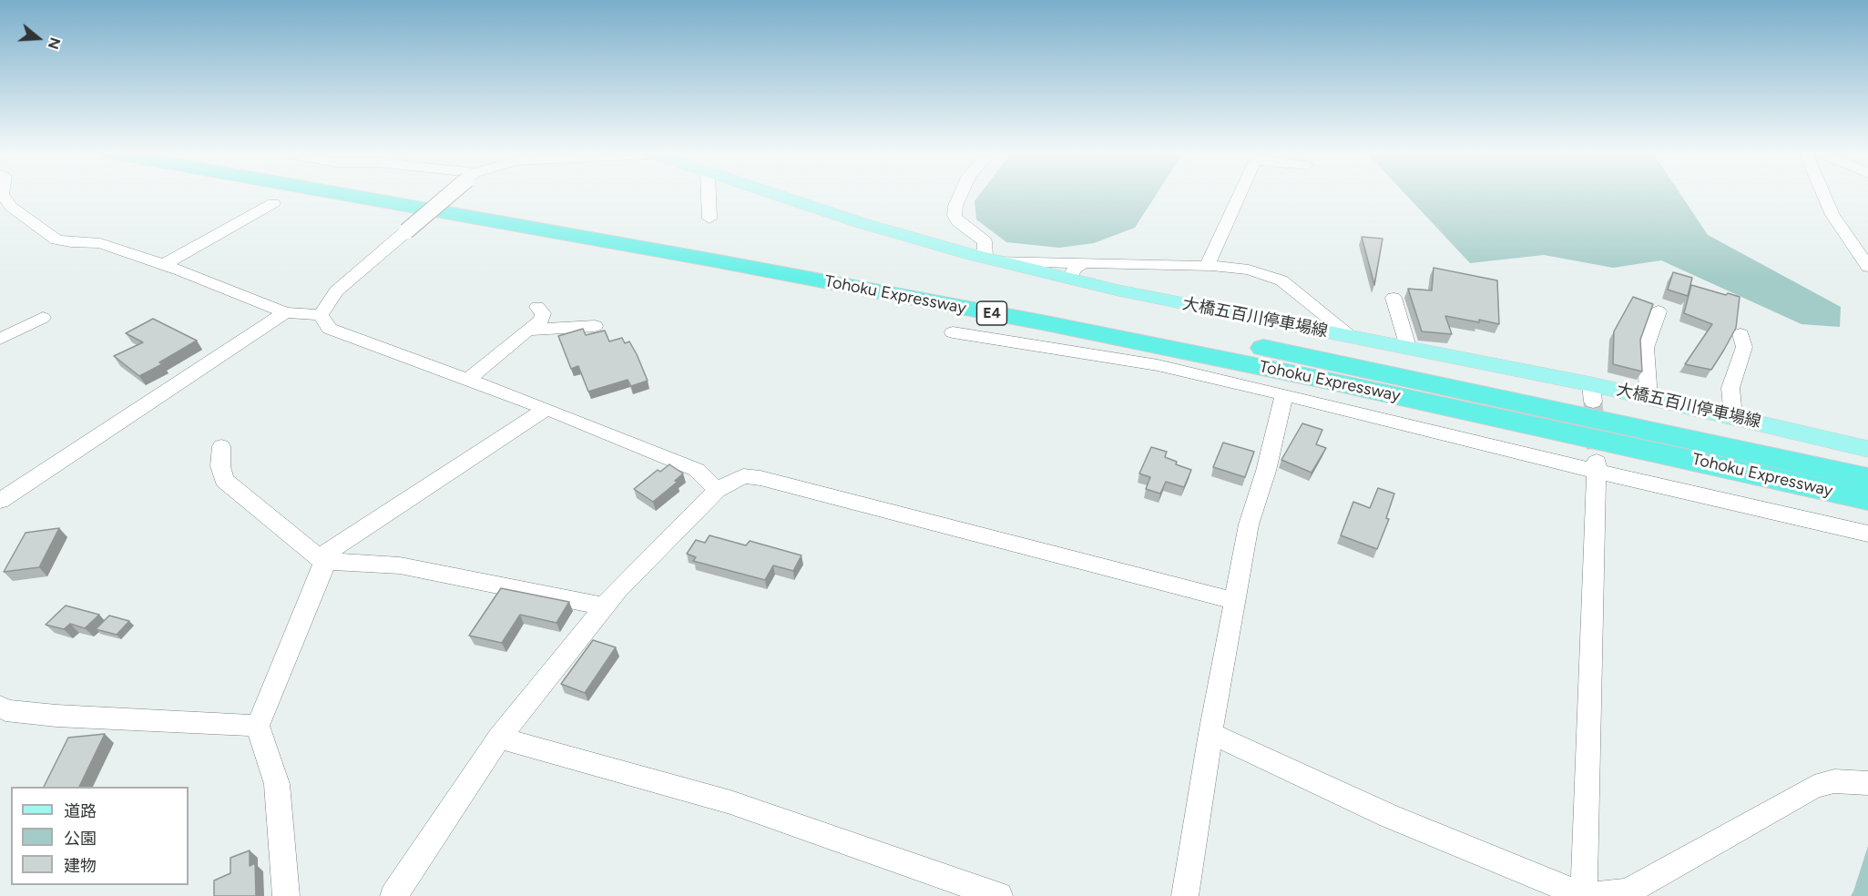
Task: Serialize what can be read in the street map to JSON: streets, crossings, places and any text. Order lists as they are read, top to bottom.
{
  "streets": {
    "highway": ["Tohoku Expressway", "E4"],
    "main road": ["大橋五百川停車場線"]
  },
  "legend": ["道路", "公園", "建物"],
  "north": "right"
}
